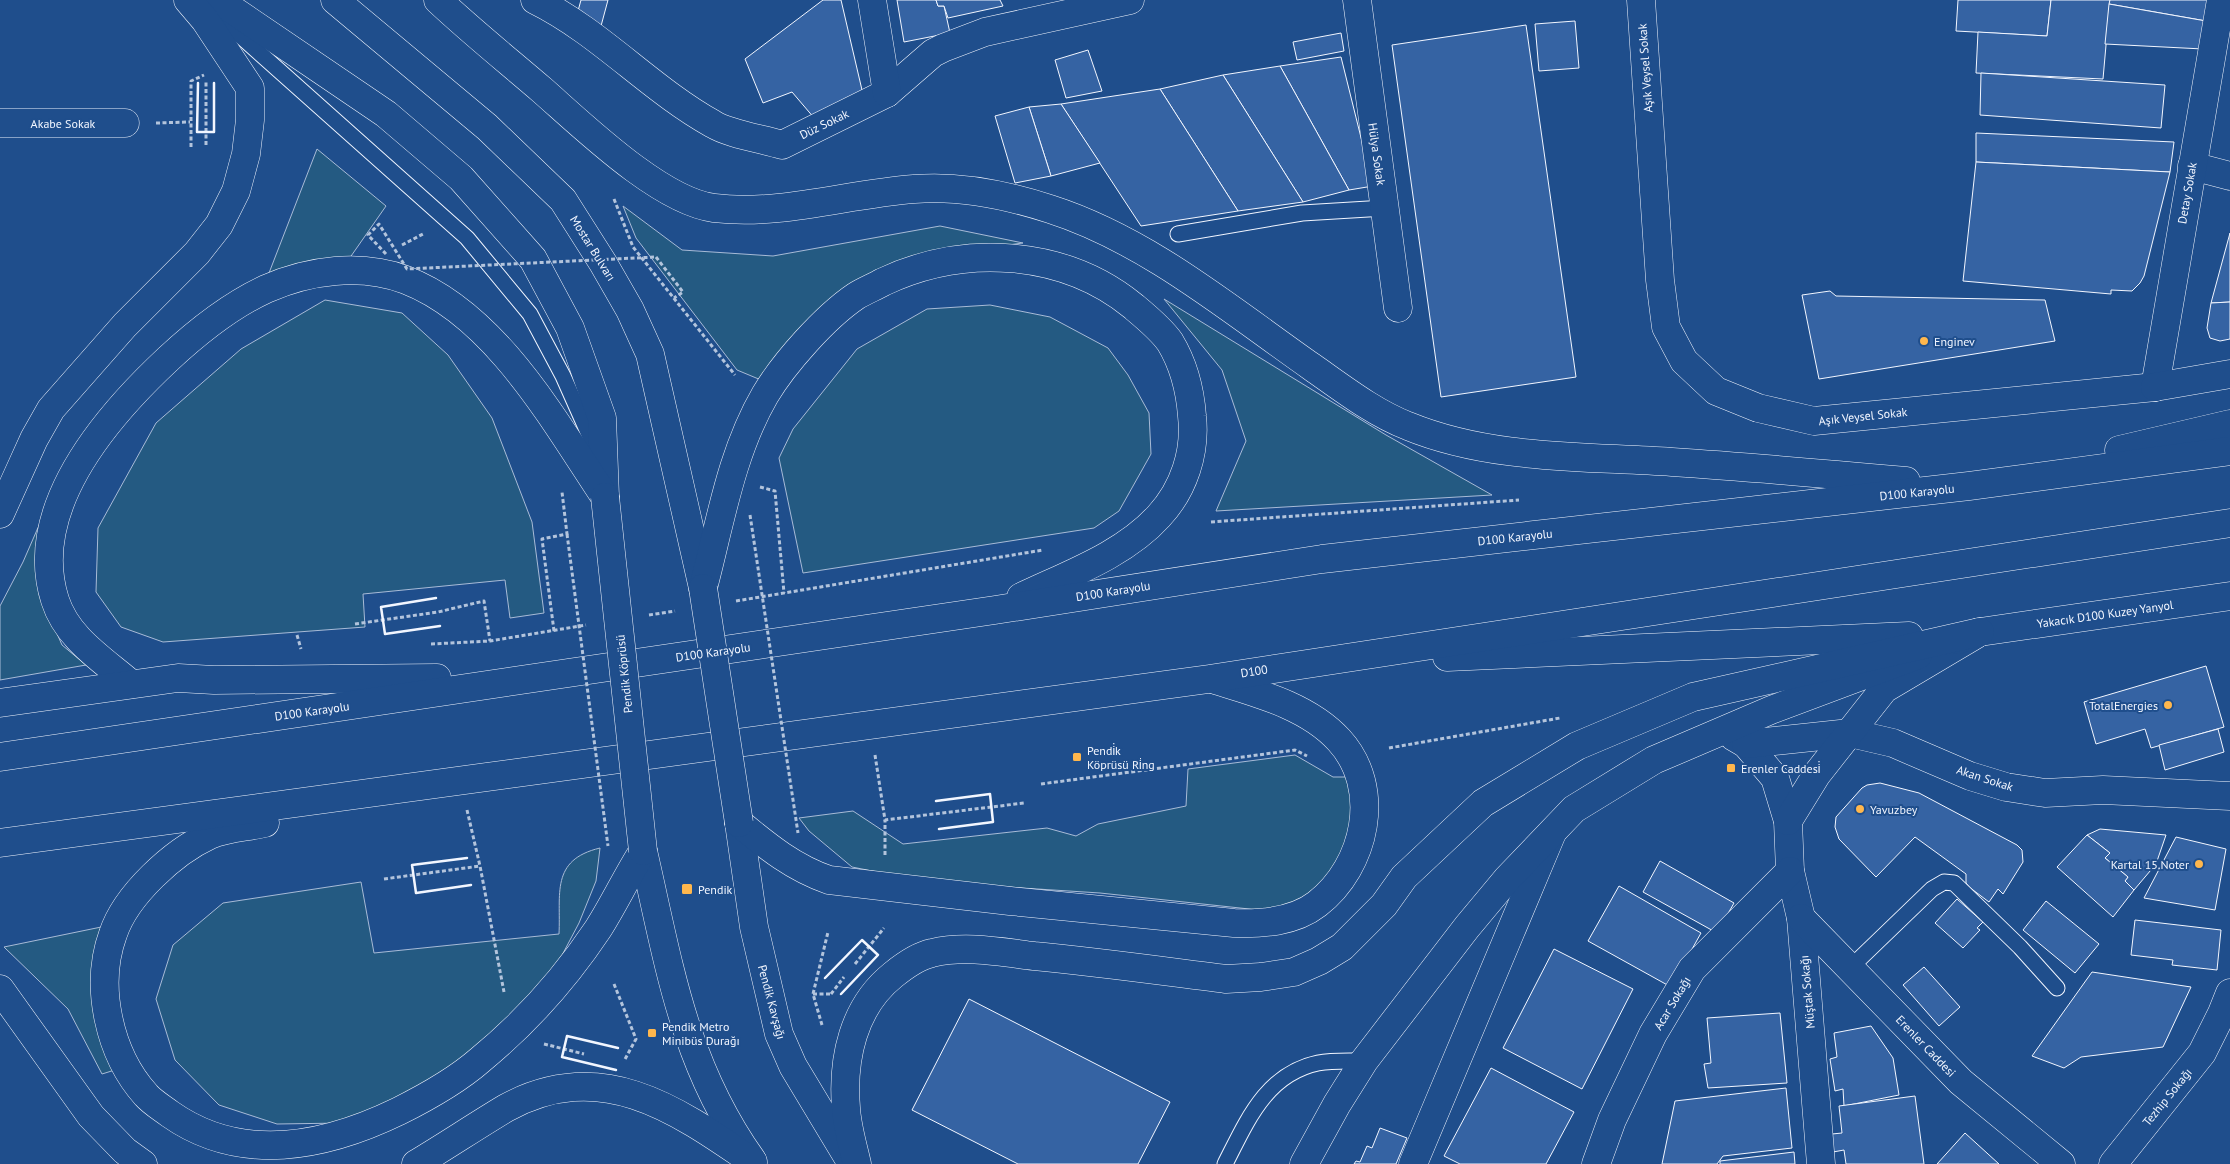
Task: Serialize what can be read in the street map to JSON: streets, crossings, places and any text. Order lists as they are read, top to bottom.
{
  "streets": {
    "main road": [
      "Aşık Veysel Sokak",
      "Akabe Sokak",
      "Düz Sokak",
      "Hülya Sokak",
      "Detay Sokak",
      "Mostar Bulvarı",
      "D100 Karayolu",
      "Yakacık D100 Kuzey Yanyol",
      "D100",
      "Pendik Köprüsü",
      "Akan Sokak",
      "Müştak Sokağı",
      "Pendik Kavşağı",
      "Acar Sokağı",
      "Erenler Caddesi",
      "Tezhip Sokağı"
    ]
  },
  "crossings": [
    ["Aşık Veysel Sokak", "Detay Sokak"],
    ["Akan Sokak", "Müştak Sokağı"],
    ["Müştak Sokağı", "Acar Sokağı"],
    ["Müştak Sokağı", "Erenler Caddesi"]
  ],
  "places": {
    "other": [
      "Enginev",
      "TotalEnergies",
      "Yavuzbey",
      "Kartal 15.Noter"
    ],
    "transit": [
      "Pendi̇k Köprüsü Ri̇ng",
      "Erenler Caddesi̇",
      "Pendik",
      "Pendik Metro Minibüs Durağı"
    ]
  }
}
